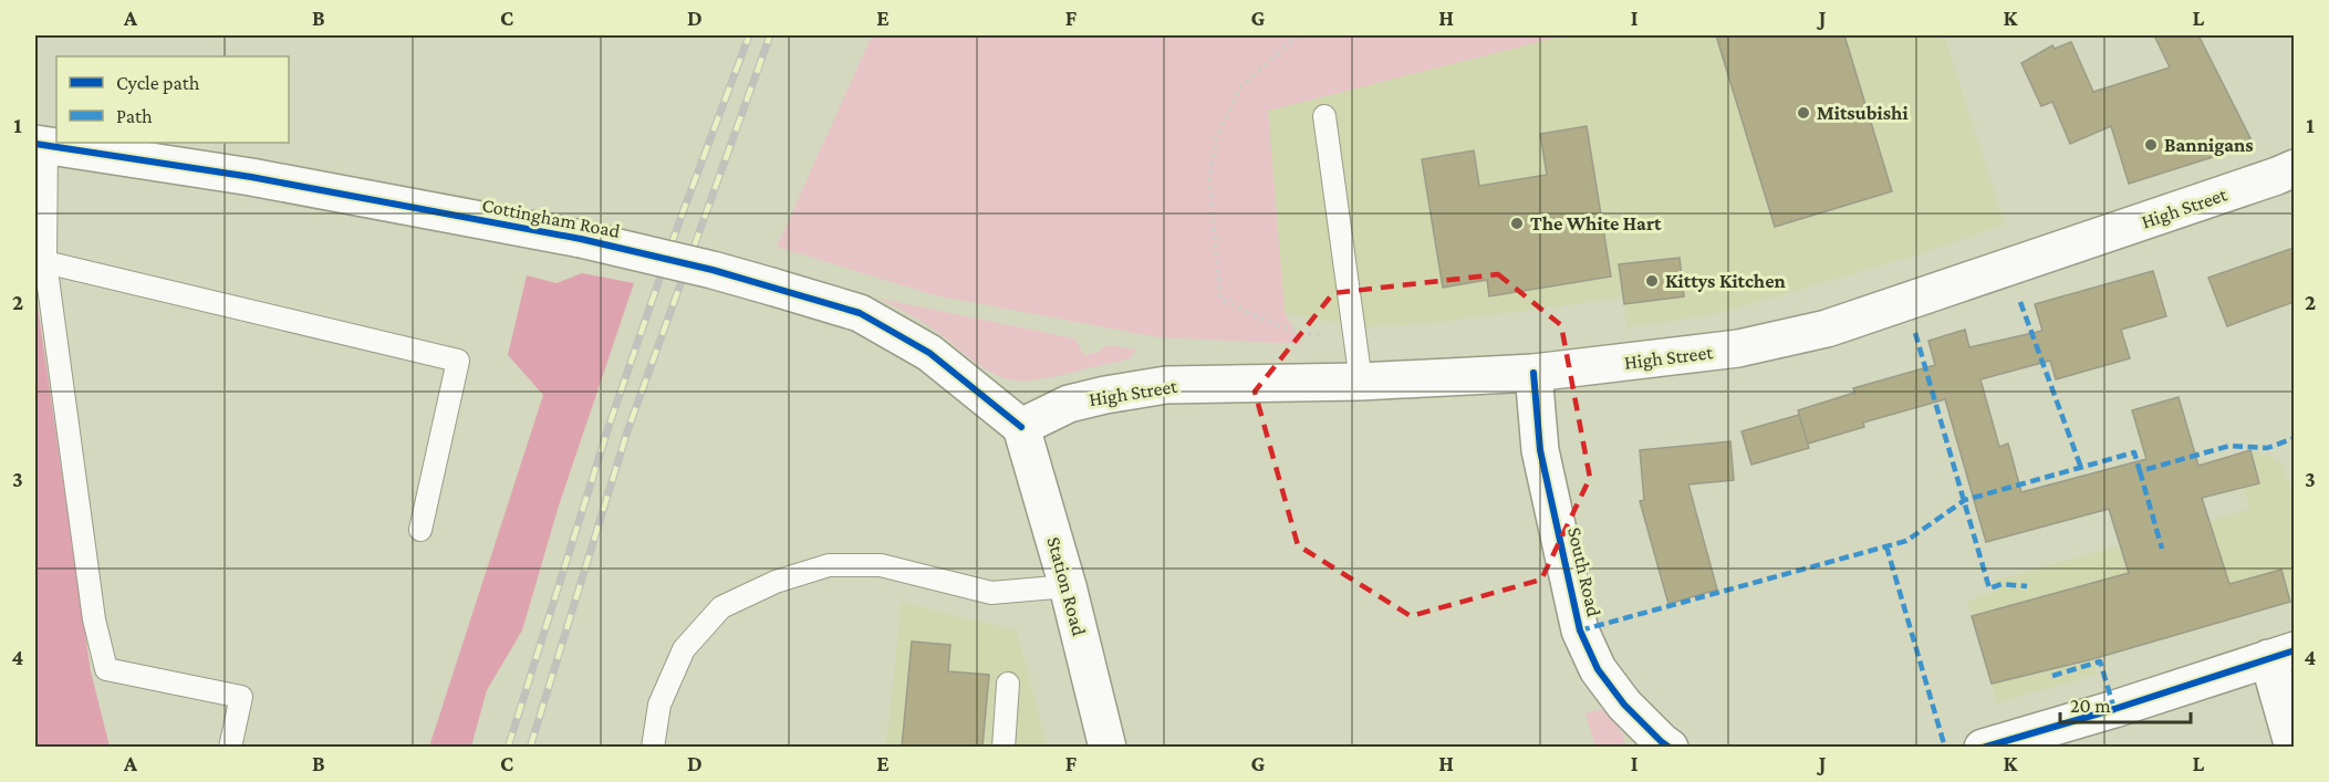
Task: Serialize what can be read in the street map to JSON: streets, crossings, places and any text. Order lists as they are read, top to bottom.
{
  "streets": {
    "street": [
      "High Street",
      "Cottingham Road",
      "South Road",
      "Station Road"
    ]
  },
  "crossings": [
    ["High Street", "Cottingham Road"],
    ["High Street", "South Road"],
    ["High Street", "Station Road"],
    ["Cottingham Road", "Station Road"]
  ],
  "places": [
    "Mitsubishi",
    "Bannigans",
    "The White Hart",
    "Kittys Kitchen"
  ],
  "legend": ["Cycle path", "Path"],
  "scale_bar": "20 m",
  "grid": {
    "columns": [
      "A",
      "B",
      "C",
      "D",
      "E",
      "F",
      "G",
      "H",
      "I",
      "J",
      "K",
      "L"
    ],
    "rows": [
      "1",
      "2",
      "3",
      "4"
    ]
  }
}
